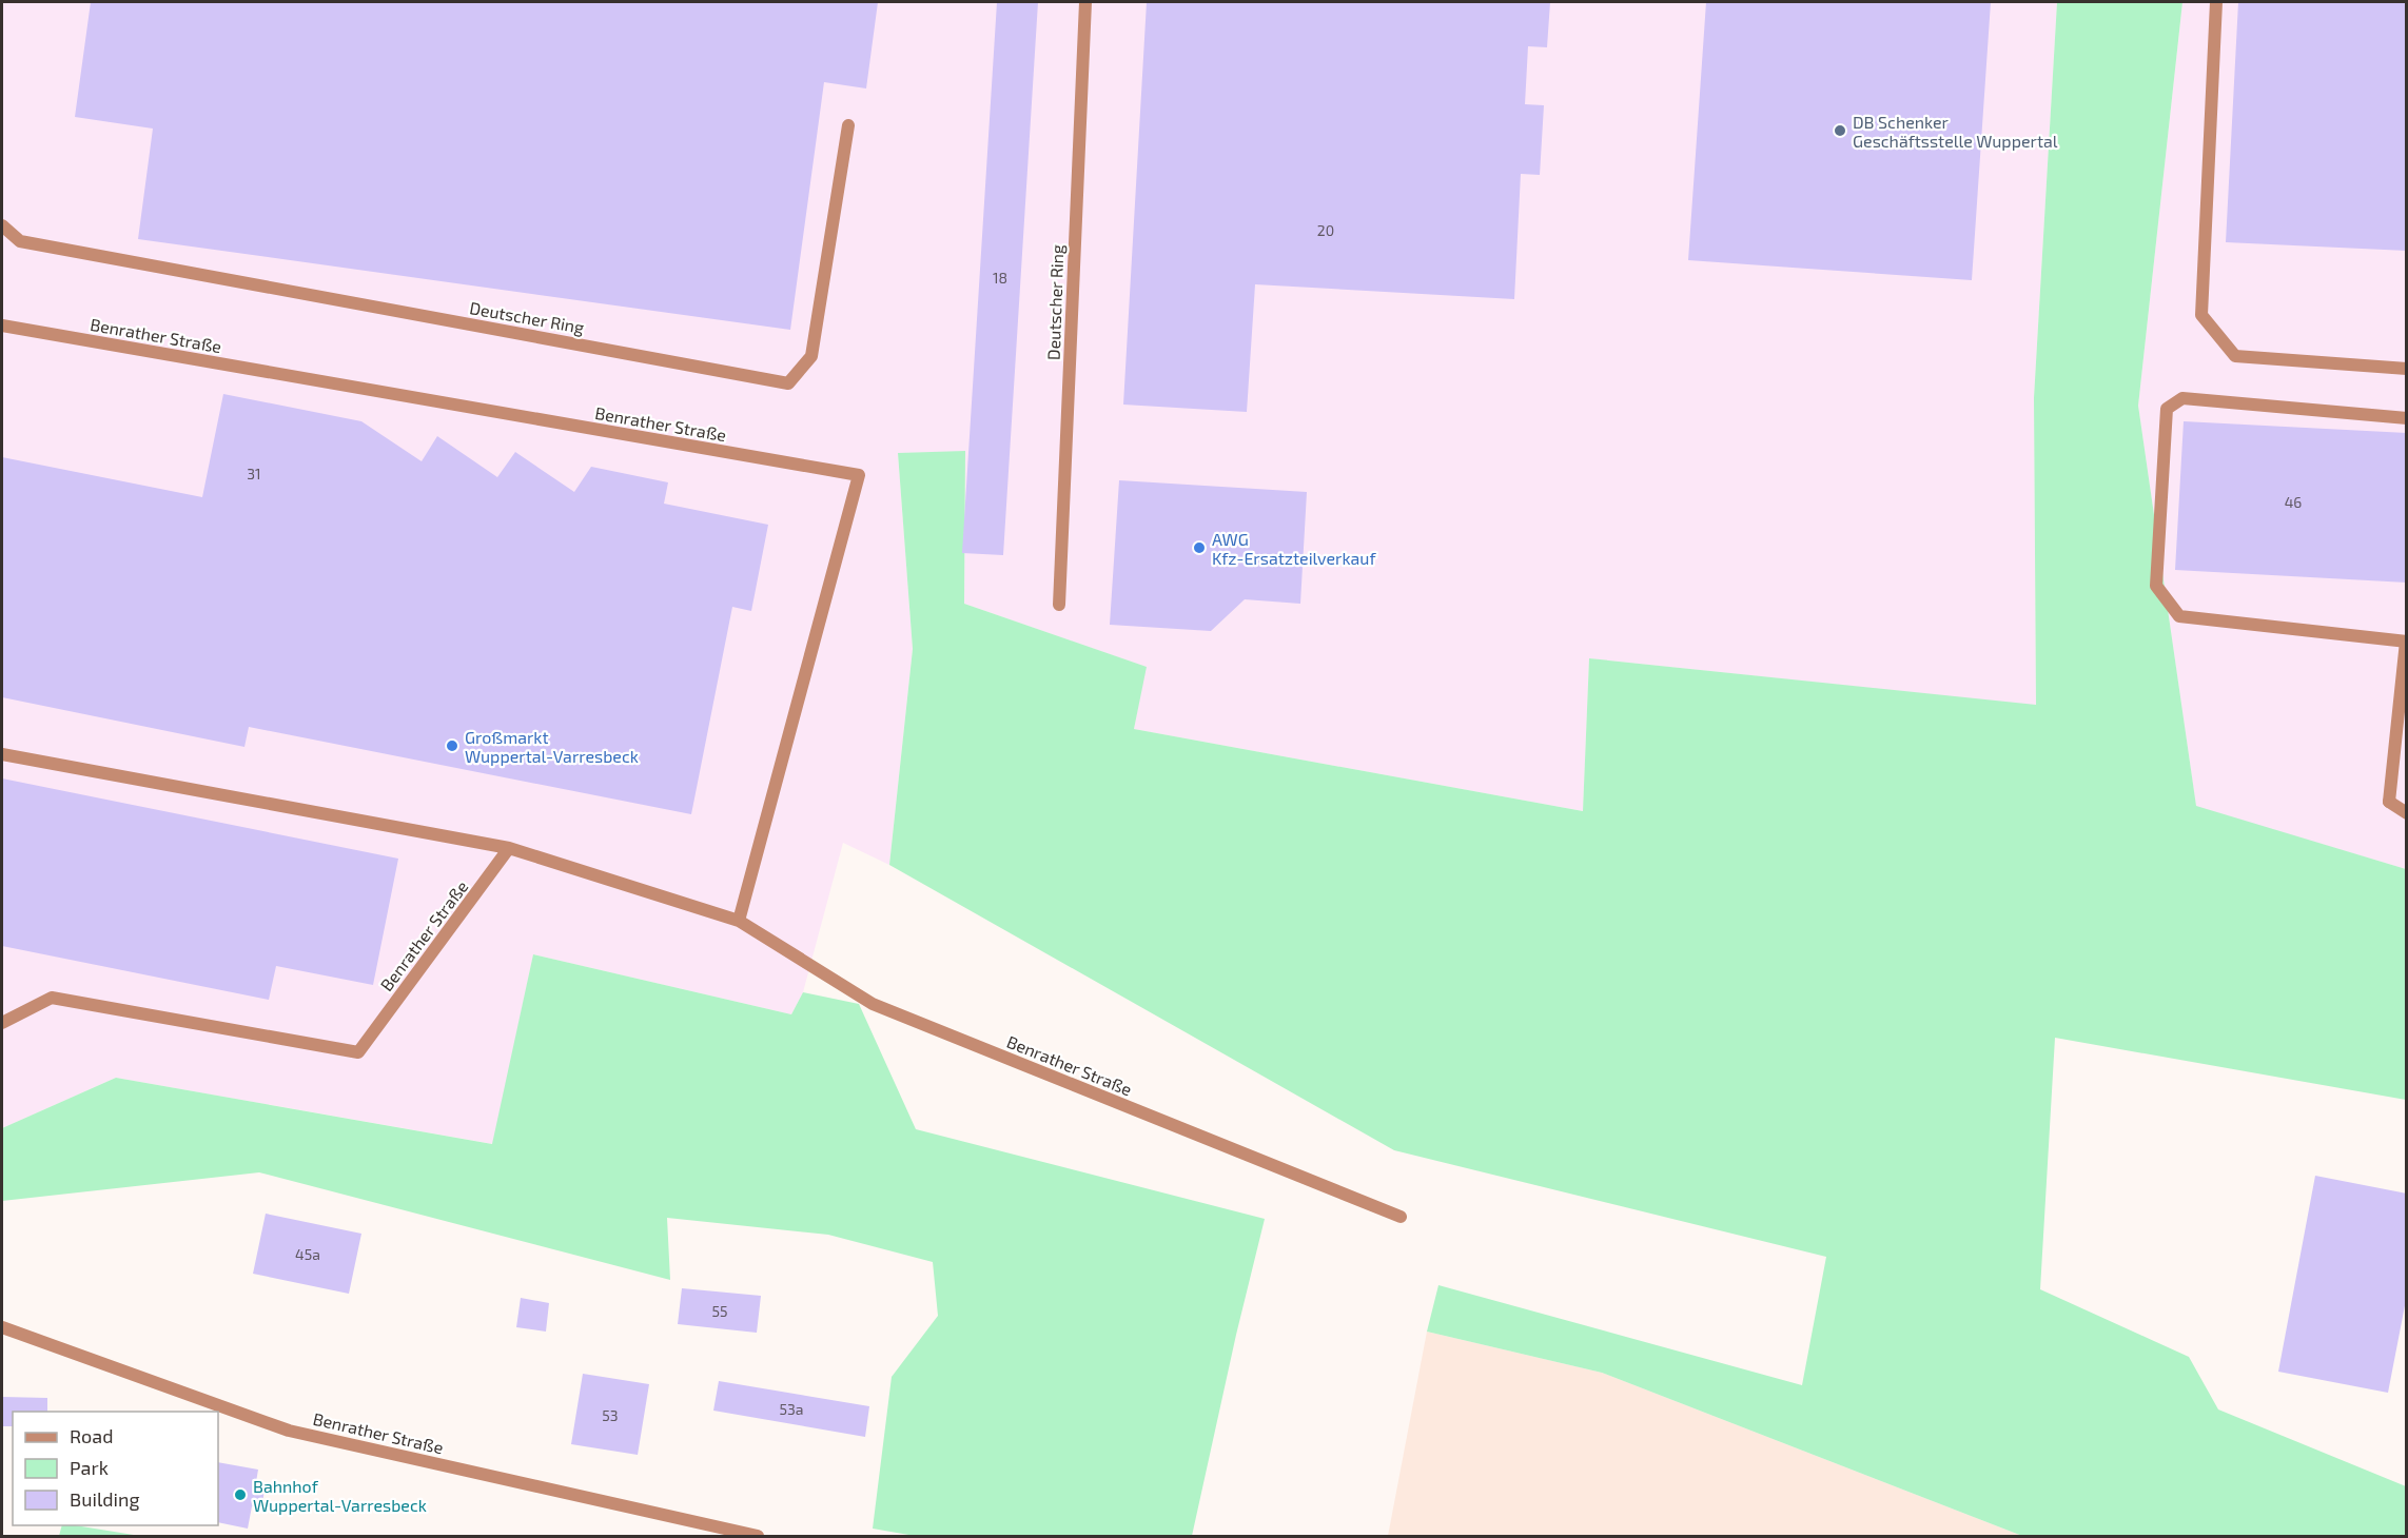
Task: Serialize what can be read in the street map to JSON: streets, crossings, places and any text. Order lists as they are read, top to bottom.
{
  "streets": {
    "street": ["Deutscher Ring", "Benrather Straße"]
  },
  "places": [
    "DB Schenker Geschäftsstelle Wuppertal",
    "AWG Kfz-Ersatzteilverkauf",
    "Großmarkt Wuppertal-Varresbeck",
    "Bahnhof Wuppertal-Varresbeck"
  ],
  "house_numbers": [
    "20",
    "18",
    "31",
    "46",
    "45a",
    "55",
    "53a",
    "53"
  ],
  "legend": ["Road", "Park", "Building"]
}
